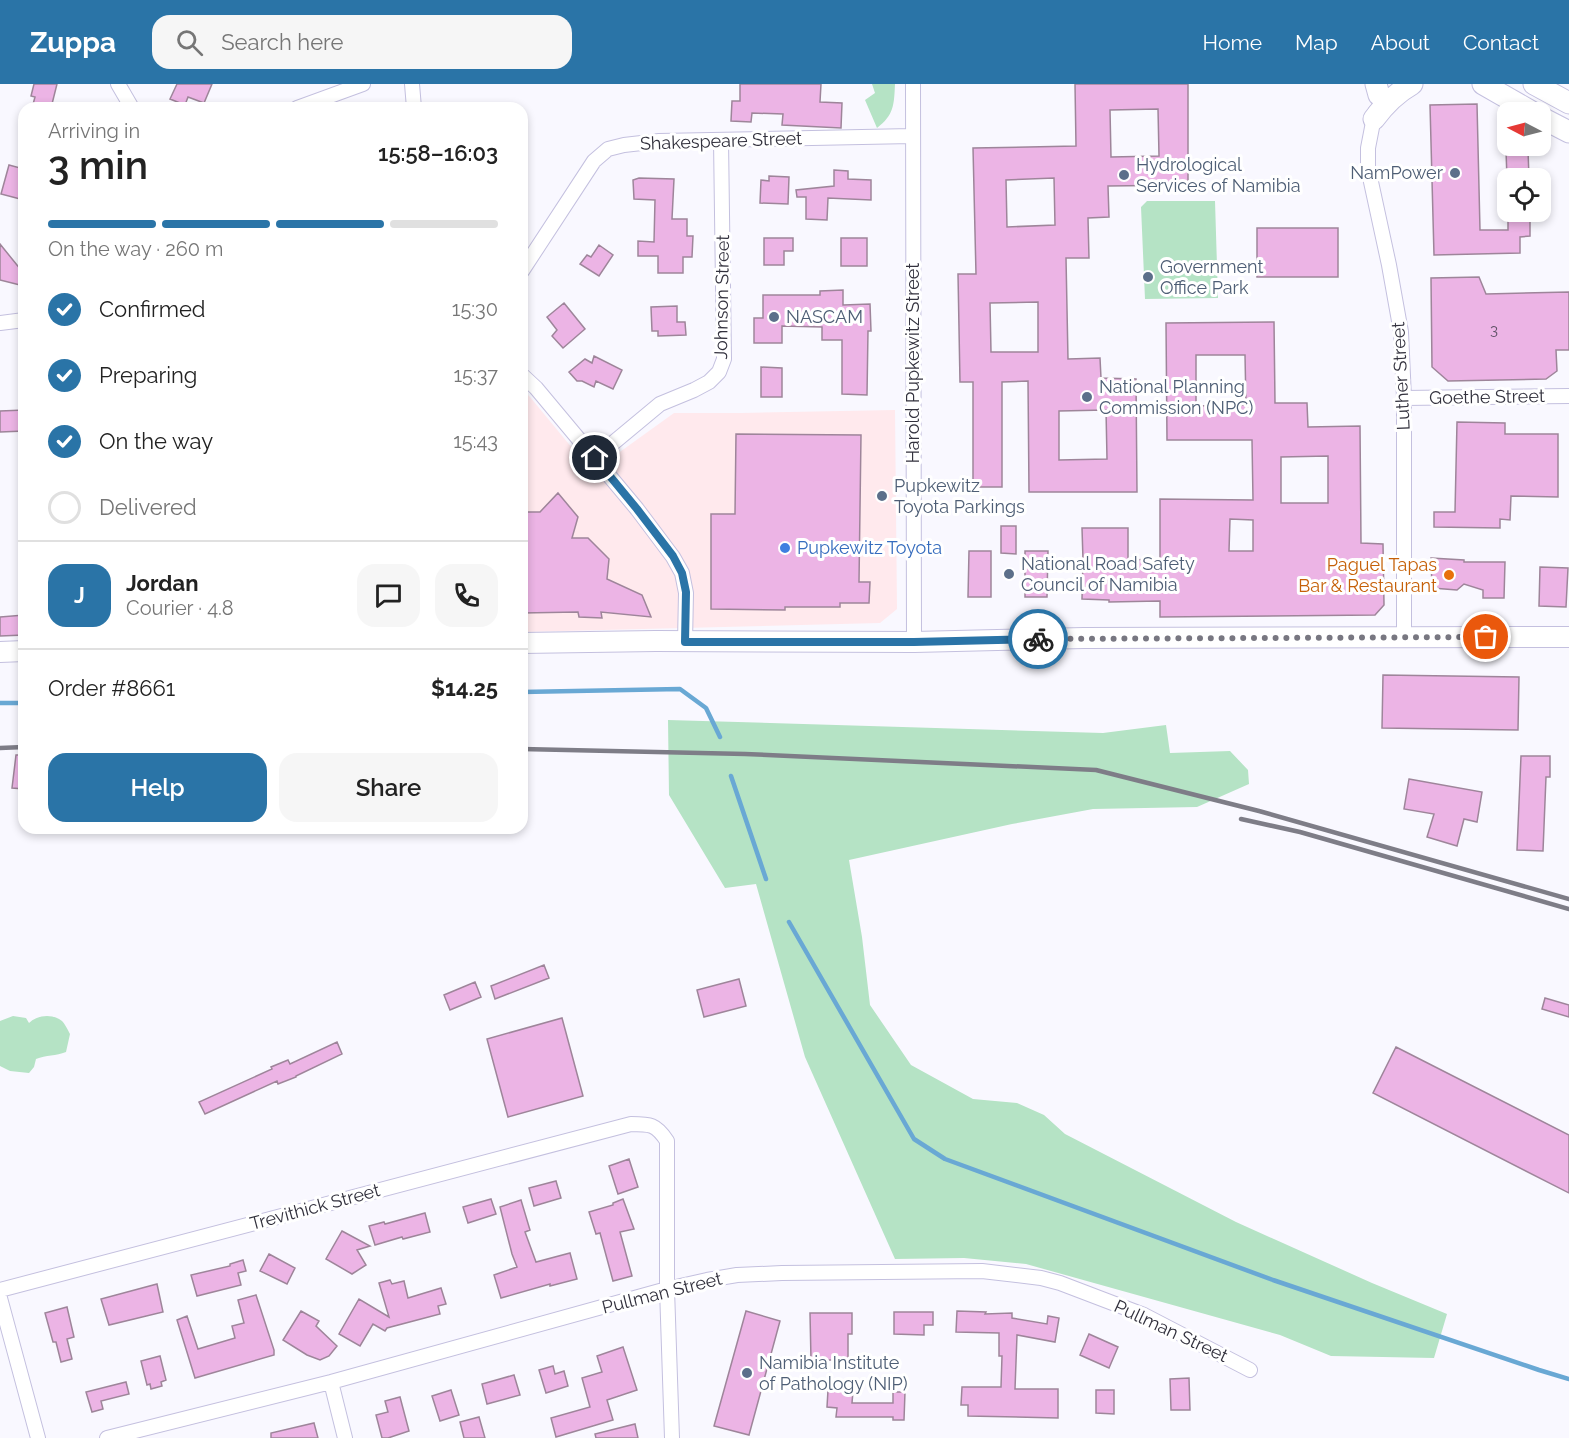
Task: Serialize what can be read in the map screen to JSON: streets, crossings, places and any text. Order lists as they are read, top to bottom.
{
  "streets": {
    "street": [
      "Shakespeare Street",
      "Johnson Street",
      "Harold Pupkewitz Street",
      "Luther Street",
      "Goethe Street",
      "Trevithick Street",
      "Pullman Street"
    ]
  },
  "crossings": [
    ["Shakespeare Street", "Johnson Street"],
    ["Shakespeare Street", "Harold Pupkewitz Street"],
    ["Luther Street", "Goethe Street"],
    ["Trevithick Street", "Pullman Street"]
  ],
  "places": [
    "NamPower",
    "Hydrological Services of Namibia",
    "Government Office Park",
    "NASCAM",
    "National Planning Commission (NPC)",
    "Pupkewitz Toyota Parkings",
    "Pupkewitz Toyota",
    "National Road Safety Council of Namibia",
    "Paguel Tapas Bar & Restaurant",
    "Namibia Institute of Pathology (NIP)"
  ],
  "house_numbers": ["3"],
  "north": "left",
  "page": {
    "header": "Zuppa",
    "search": "Search here",
    "nav": [
      "Home",
      "Map",
      "About",
      "Contact"
    ],
    "heading": ["3 min", "Arriving in", "15:58–16:03"],
    "panel": [
      "Jordan",
      "Courier · 4.8",
      "Order #8661",
      "$14.25"
    ],
    "bar": "On the way · 260 m",
    "list": [
      ["Confirmed", "15:30"],
      ["Preparing", "15:37"],
      ["On the way", "15:43"],
      "Delivered"
    ],
    "round": "J",
    "buttons": ["Help", "Share"]
  }
}
